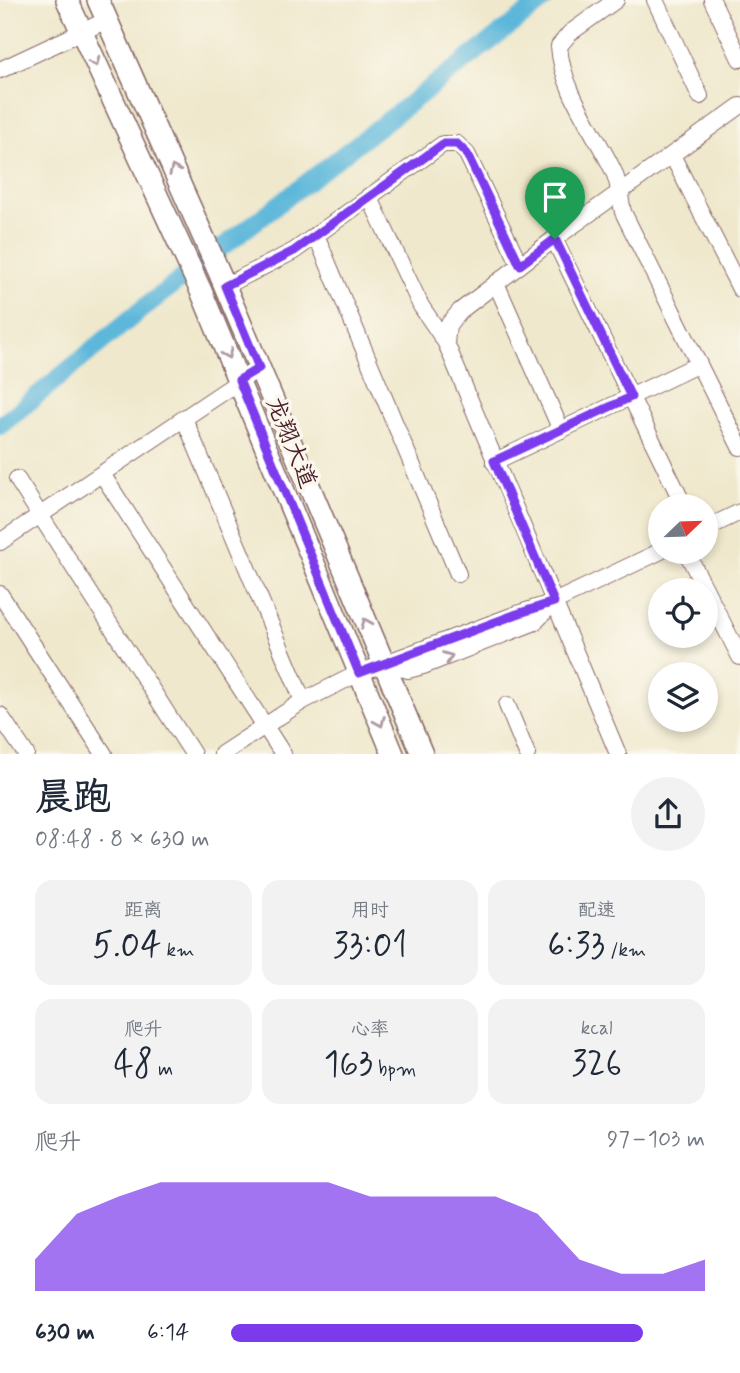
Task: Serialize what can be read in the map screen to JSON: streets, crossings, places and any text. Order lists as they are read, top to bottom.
{
  "streets": {
    "main road": ["龙翔大道"]
  },
  "north": "top right",
  "page": {
    "heading": ["晨跑", "08:48 · 8 × 630 m"],
    "stats": [
      ["距离", "5.04 km"],
      ["用时", "33:01"],
      ["配速", "6:33 /km"],
      ["爬升", "48 m"],
      ["心率", "163 bpm"],
      ["kcal", "326"]
    ],
    "chart": ["爬升", "97–103 m"],
    "list": [
      {
        "name": "630 m",
        "note": "6:14"
      }
    ]
  }
}
